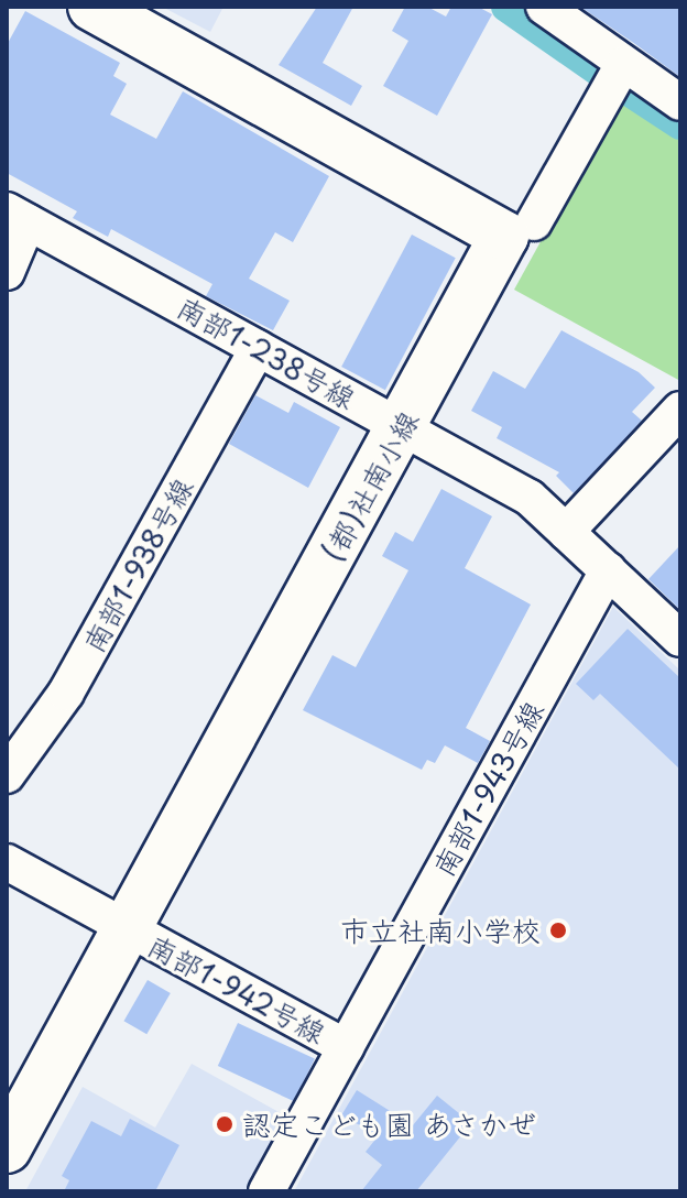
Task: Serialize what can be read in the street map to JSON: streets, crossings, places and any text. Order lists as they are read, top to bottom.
{
  "streets": {
    "street": [
      "南部1-238号線",
      "(都)社南小線",
      "南部1-938号線",
      "南部1-943号線",
      "南部1-942号線"
    ]
  },
  "crossings": [
    ["南部1-238号線", "(都)社南小線"],
    ["南部1-238号線", "南部1-938号線"],
    ["南部1-238号線", "南部1-943号線"],
    ["(都)社南小線", "南部1-942号線"],
    ["南部1-943号線", "南部1-942号線"]
  ],
  "places": ["市立社南小学校", "認定こども園 あさかぜ"]
}
